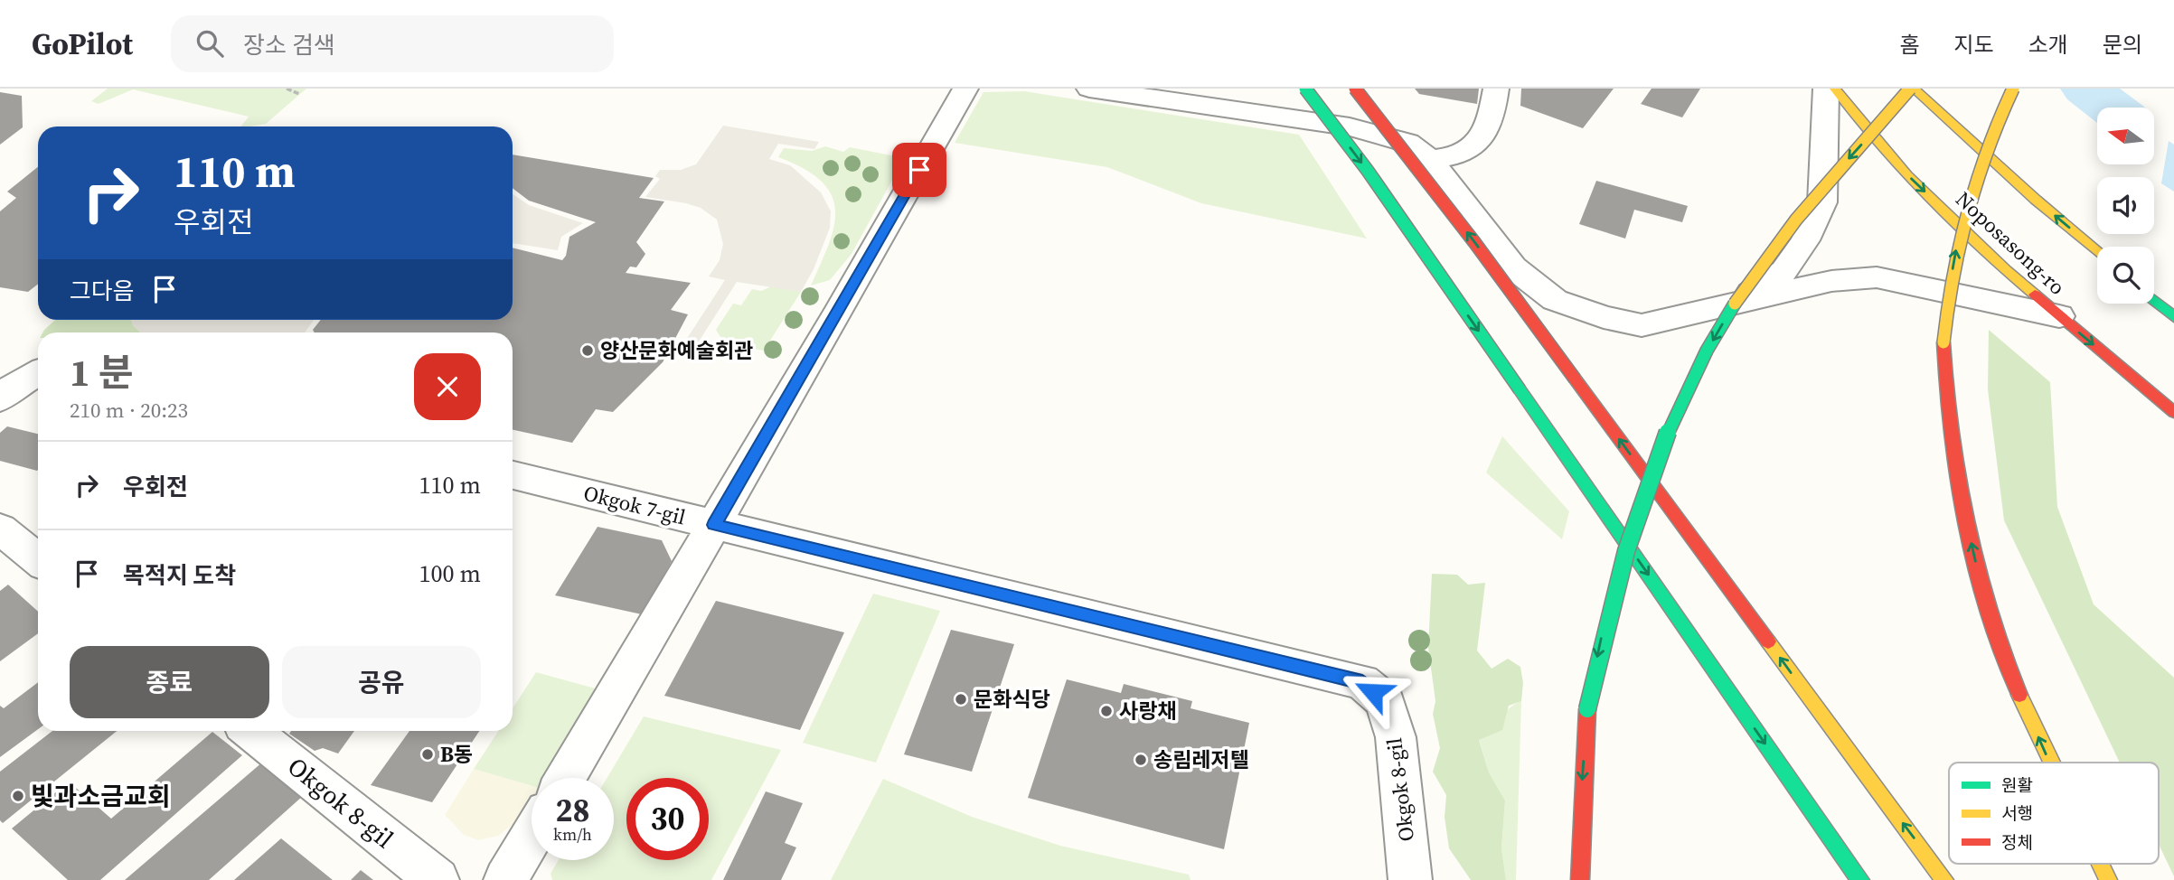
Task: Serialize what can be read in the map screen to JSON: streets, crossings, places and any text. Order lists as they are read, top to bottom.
{
  "streets": {
    "main road": ["Noposasong-ro"],
    "street": ["Okgok 7-gil", "Okgok 8-gil"]
  },
  "crossings": [
    ["Okgok 7-gil", "Okgok 8-gil"]
  ],
  "places": [
    "양산문화예술회관",
    "문화식당",
    "사랑채",
    "B동",
    "송림레저텔",
    "빛과소금교회"
  ],
  "legend": ["원활", "서행", "정체"],
  "north": "left",
  "page": {
    "header": "GoPilot",
    "search": "장소 검색",
    "nav": [
      "홈",
      "지도",
      "소개",
      "문의"
    ],
    "turn": ["110 m", "우회전"],
    "then": "그다음",
    "heading": ["1 분", "210 m · 20:23"],
    "list": [
      {
        "name": "우회전",
        "value": "110 m"
      },
      {
        "name": "목적지 도착",
        "value": "100 m"
      }
    ],
    "buttons": ["종료", "공유"],
    "speed": "28 km/h",
    "limit": "30"
  }
}
